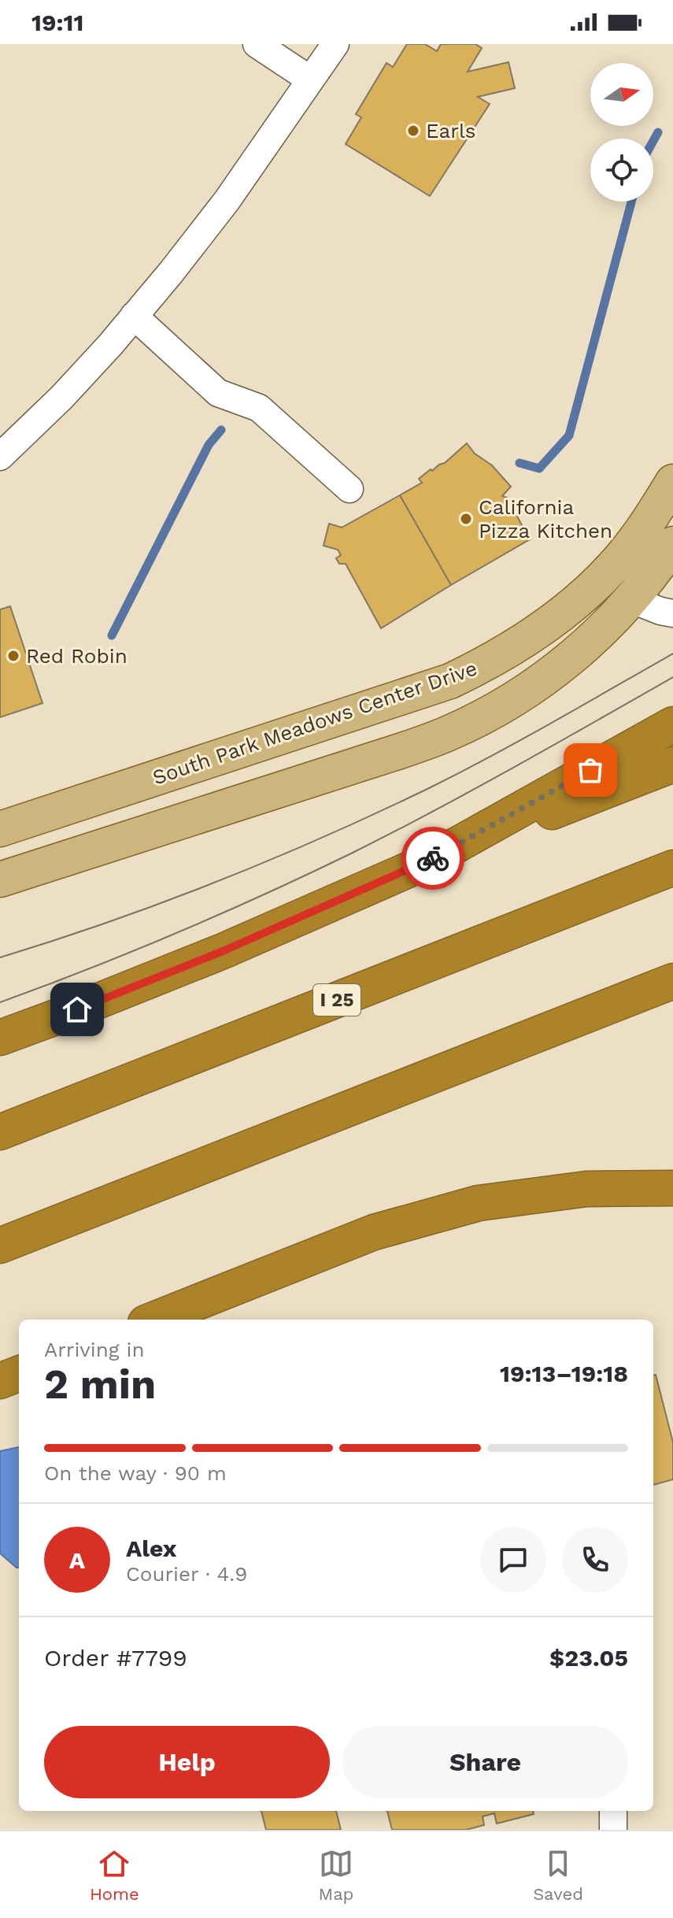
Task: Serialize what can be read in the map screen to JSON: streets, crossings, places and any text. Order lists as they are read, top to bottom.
{
  "streets": {
    "highway": ["I 25"],
    "main road": ["South Park Meadows Center Drive"]
  },
  "places": ["Earls", "California Pizza Kitchen", "Red Robin"],
  "north": "right",
  "page": {
    "status": "19:11",
    "heading": ["2 min", "Arriving in", "19:13–19:18"],
    "panel": [
      "Alex",
      "Courier · 4.9",
      "Order #7799",
      "$23.05"
    ],
    "bar": "On the way · 90 m",
    "round": "A",
    "buttons": ["Help", "Share"],
    "tabs": ["Home", "Map", "Saved"]
  }
}
